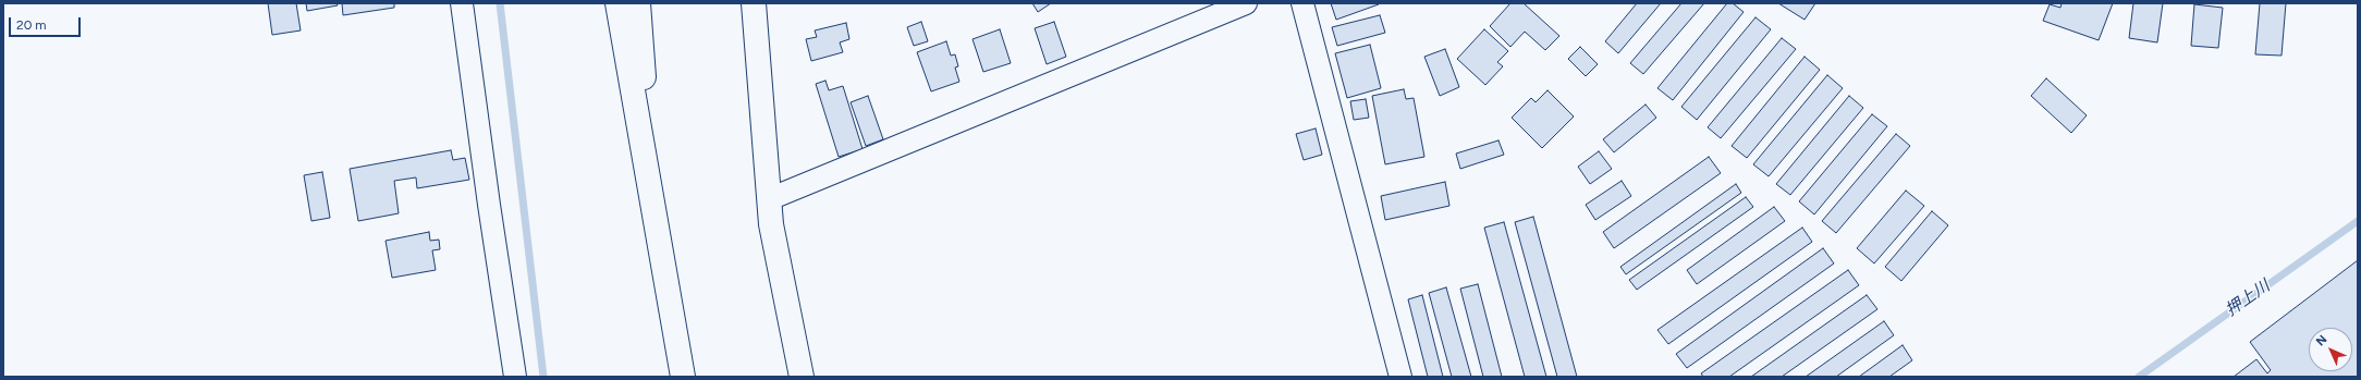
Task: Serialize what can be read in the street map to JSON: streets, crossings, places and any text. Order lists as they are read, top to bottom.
{
  "water": ["押上川"],
  "scale_bar": "20 m",
  "north": "top left"
}
